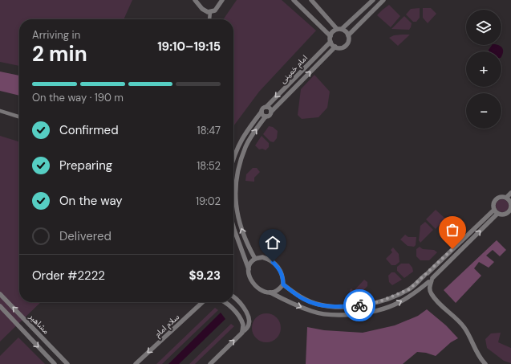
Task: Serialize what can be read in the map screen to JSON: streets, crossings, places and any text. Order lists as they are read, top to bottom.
{
  "streets": {
    "street": ["امام خمینی", "مشاهیر", "سلام امام"]
  },
  "one_way": ["سلام امام"],
  "page": {
    "map_buttons": ["+", "−"],
    "heading": ["2 min", "Arriving in", "19:10–19:15"],
    "panel": ["Order #2222", "$9.23"],
    "bar": "On the way · 190 m",
    "list": [
      ["Confirmed", "18:47"],
      ["Preparing", "18:52"],
      ["On the way", "19:02"],
      "Delivered"
    ]
  }
}
